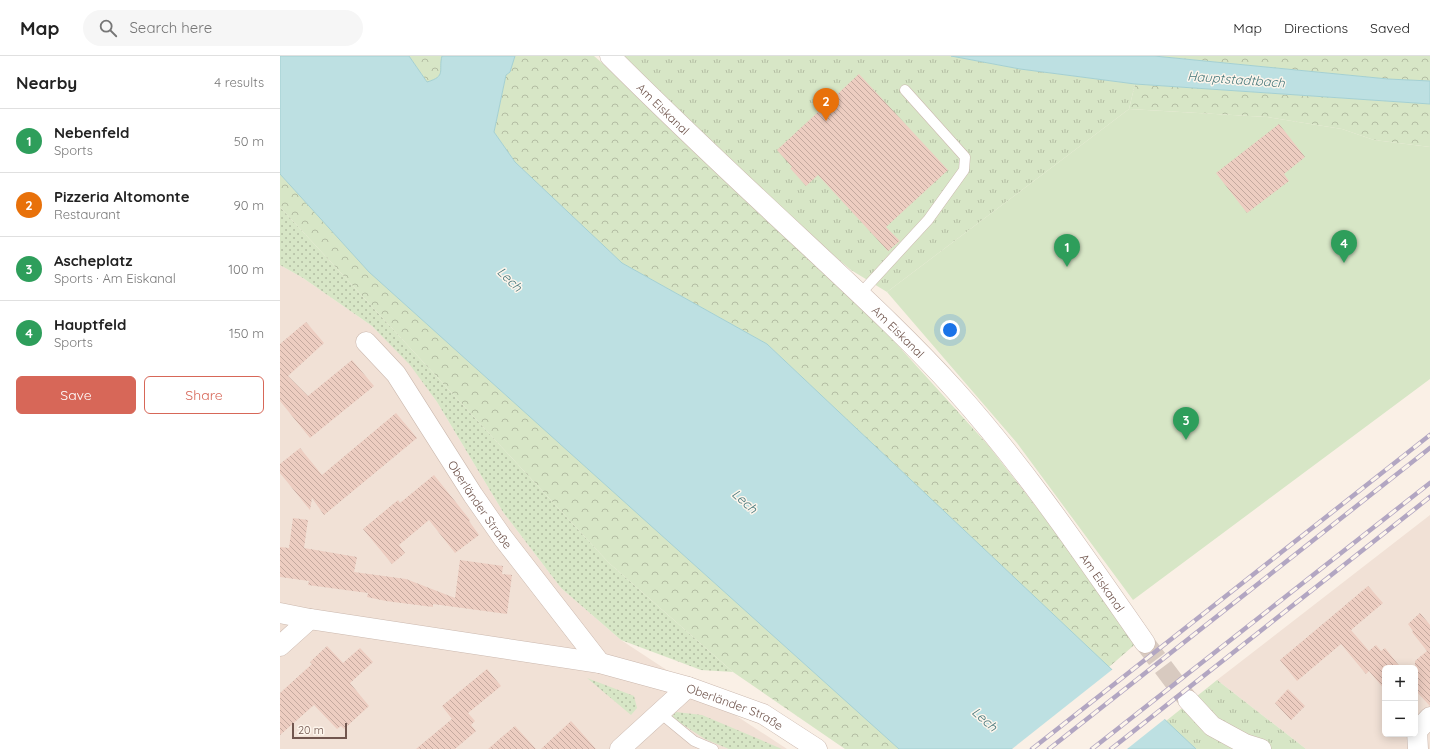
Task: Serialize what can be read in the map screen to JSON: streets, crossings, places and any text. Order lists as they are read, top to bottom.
{
  "streets": {
    "street": ["Am Eiskanal", "Oberländer Straße"]
  },
  "water": ["Hauptstadtbach", "Lech"],
  "scale_bar": "20 m",
  "page": {
    "header": "Map",
    "search": "Search here",
    "nav": ["Map", "Directions", "Saved"],
    "heading": ["Nearby", "4 results"],
    "pins": [
      "2",
      "4",
      "1",
      "3"
    ],
    "list": [
      {
        "mark": "1",
        "name": "Nebenfeld",
        "note": "Sports",
        "value": "50 m"
      },
      {
        "mark": "2",
        "name": "Pizzeria Altomonte",
        "note": "Restaurant",
        "value": "90 m"
      },
      {
        "mark": "3",
        "name": "Ascheplatz",
        "note": "Sports · Am Eiskanal",
        "value": "100 m"
      },
      {
        "mark": "4",
        "name": "Hauptfeld",
        "note": "Sports",
        "value": "150 m"
      }
    ],
    "buttons": ["Save", "Share"],
    "map_buttons": ["+", "−"],
    "scale": "20 m"
  }
}
